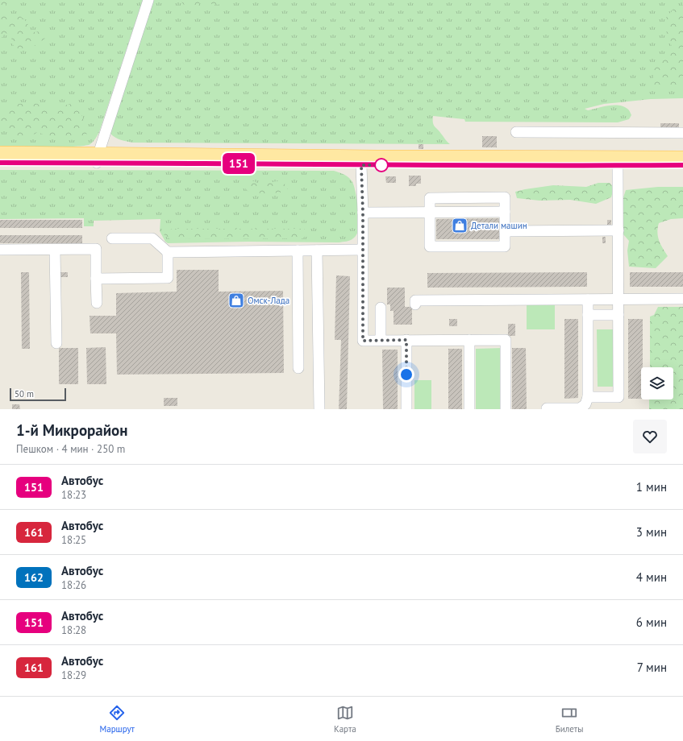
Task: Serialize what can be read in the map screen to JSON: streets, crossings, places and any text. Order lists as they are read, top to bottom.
{
  "places": {
    "shop": ["Детали машин", "Омск-Лада"]
  },
  "lines": ["bus line 151"],
  "scale_bar": "50 m",
  "page": {
    "on_map": "151",
    "scale": "50 m",
    "heading": ["1-й Микрорайон", "Пешком · 4 мин · 250 m"],
    "list": [
      {
        "mark": "151",
        "name": "Автобус",
        "note": "18:23",
        "value": "1 мин"
      },
      {
        "mark": "161",
        "name": "Автобус",
        "note": "18:25",
        "value": "3 мин"
      },
      {
        "mark": "162",
        "name": "Автобус",
        "note": "18:26",
        "value": "4 мин"
      },
      {
        "mark": "151",
        "name": "Автобус",
        "note": "18:28",
        "value": "6 мин"
      },
      {
        "mark": "161",
        "name": "Автобус",
        "note": "18:29",
        "value": "7 мин"
      }
    ],
    "tabs": ["Маршрут", "Карта", "Билеты"]
  }
}
